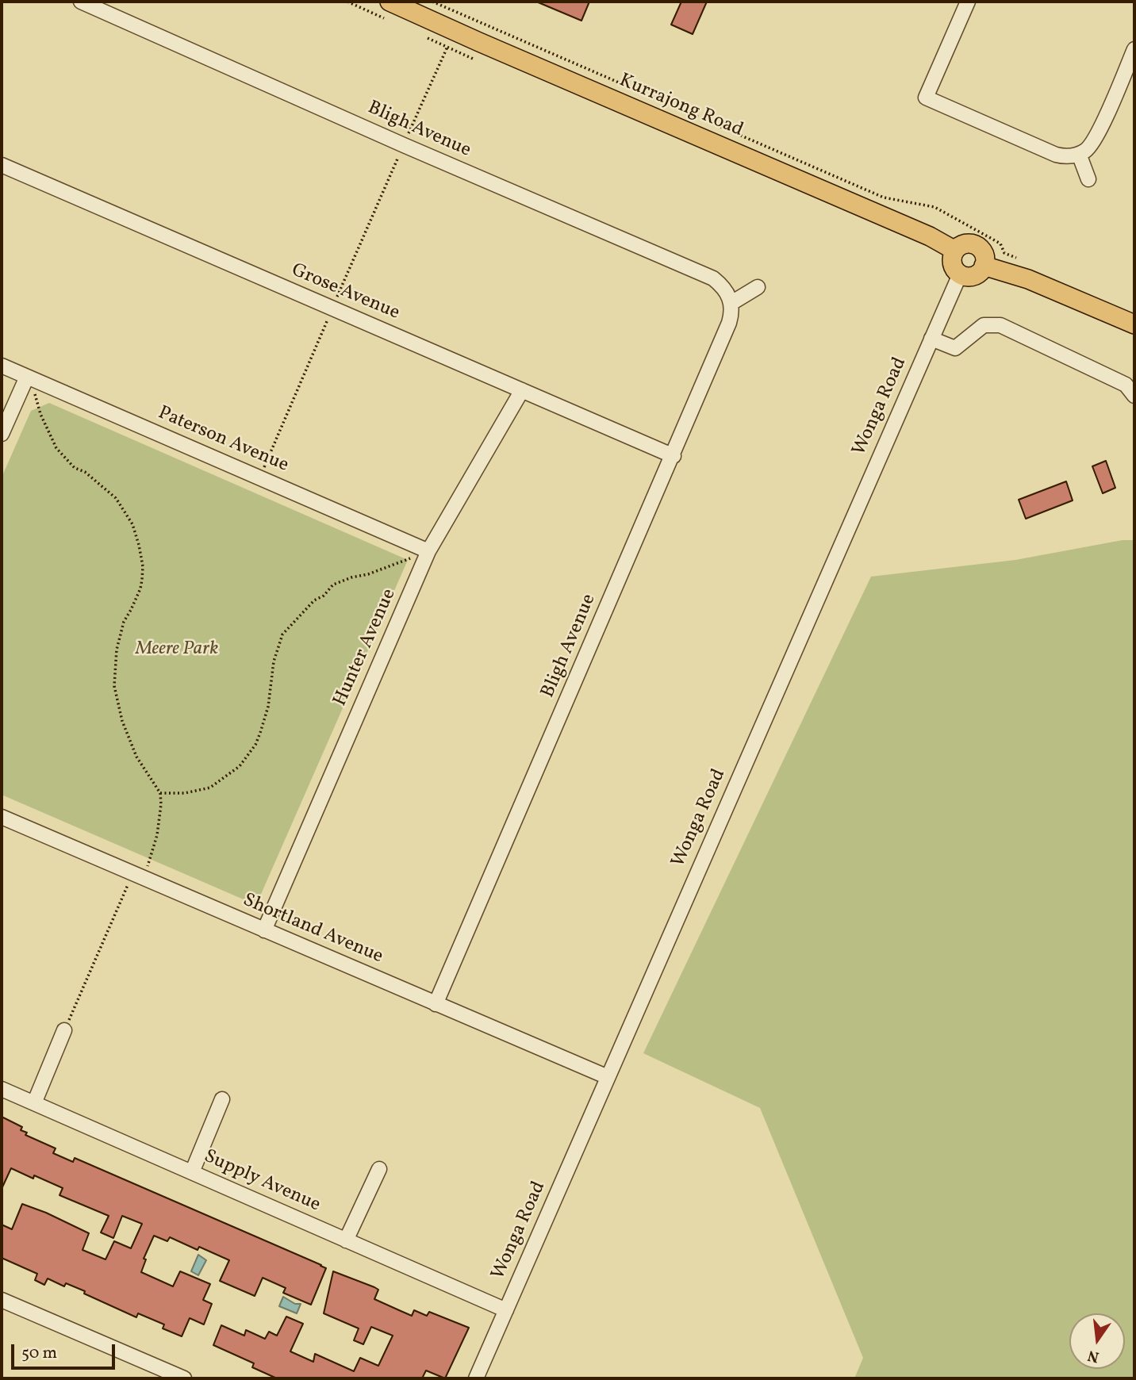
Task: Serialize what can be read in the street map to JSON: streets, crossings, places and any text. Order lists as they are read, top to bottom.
{
  "streets": {
    "main road": ["Kurrajong Road"],
    "street": [
      "Bligh Avenue",
      "Grose Avenue",
      "Wonga Road",
      "Paterson Avenue",
      "Hunter Avenue",
      "Shortland Avenue",
      "Supply Avenue"
    ]
  },
  "crossings": [
    ["Kurrajong Road", "Wonga Road"],
    ["Bligh Avenue", "Grose Avenue"],
    ["Bligh Avenue", "Shortland Avenue"],
    ["Grose Avenue", "Hunter Avenue"],
    ["Wonga Road", "Shortland Avenue"],
    ["Wonga Road", "Supply Avenue"],
    ["Paterson Avenue", "Hunter Avenue"],
    ["Hunter Avenue", "Shortland Avenue"]
  ],
  "parks": ["Meere Park"],
  "scale_bar": "50 m",
  "north": "bottom"
}
